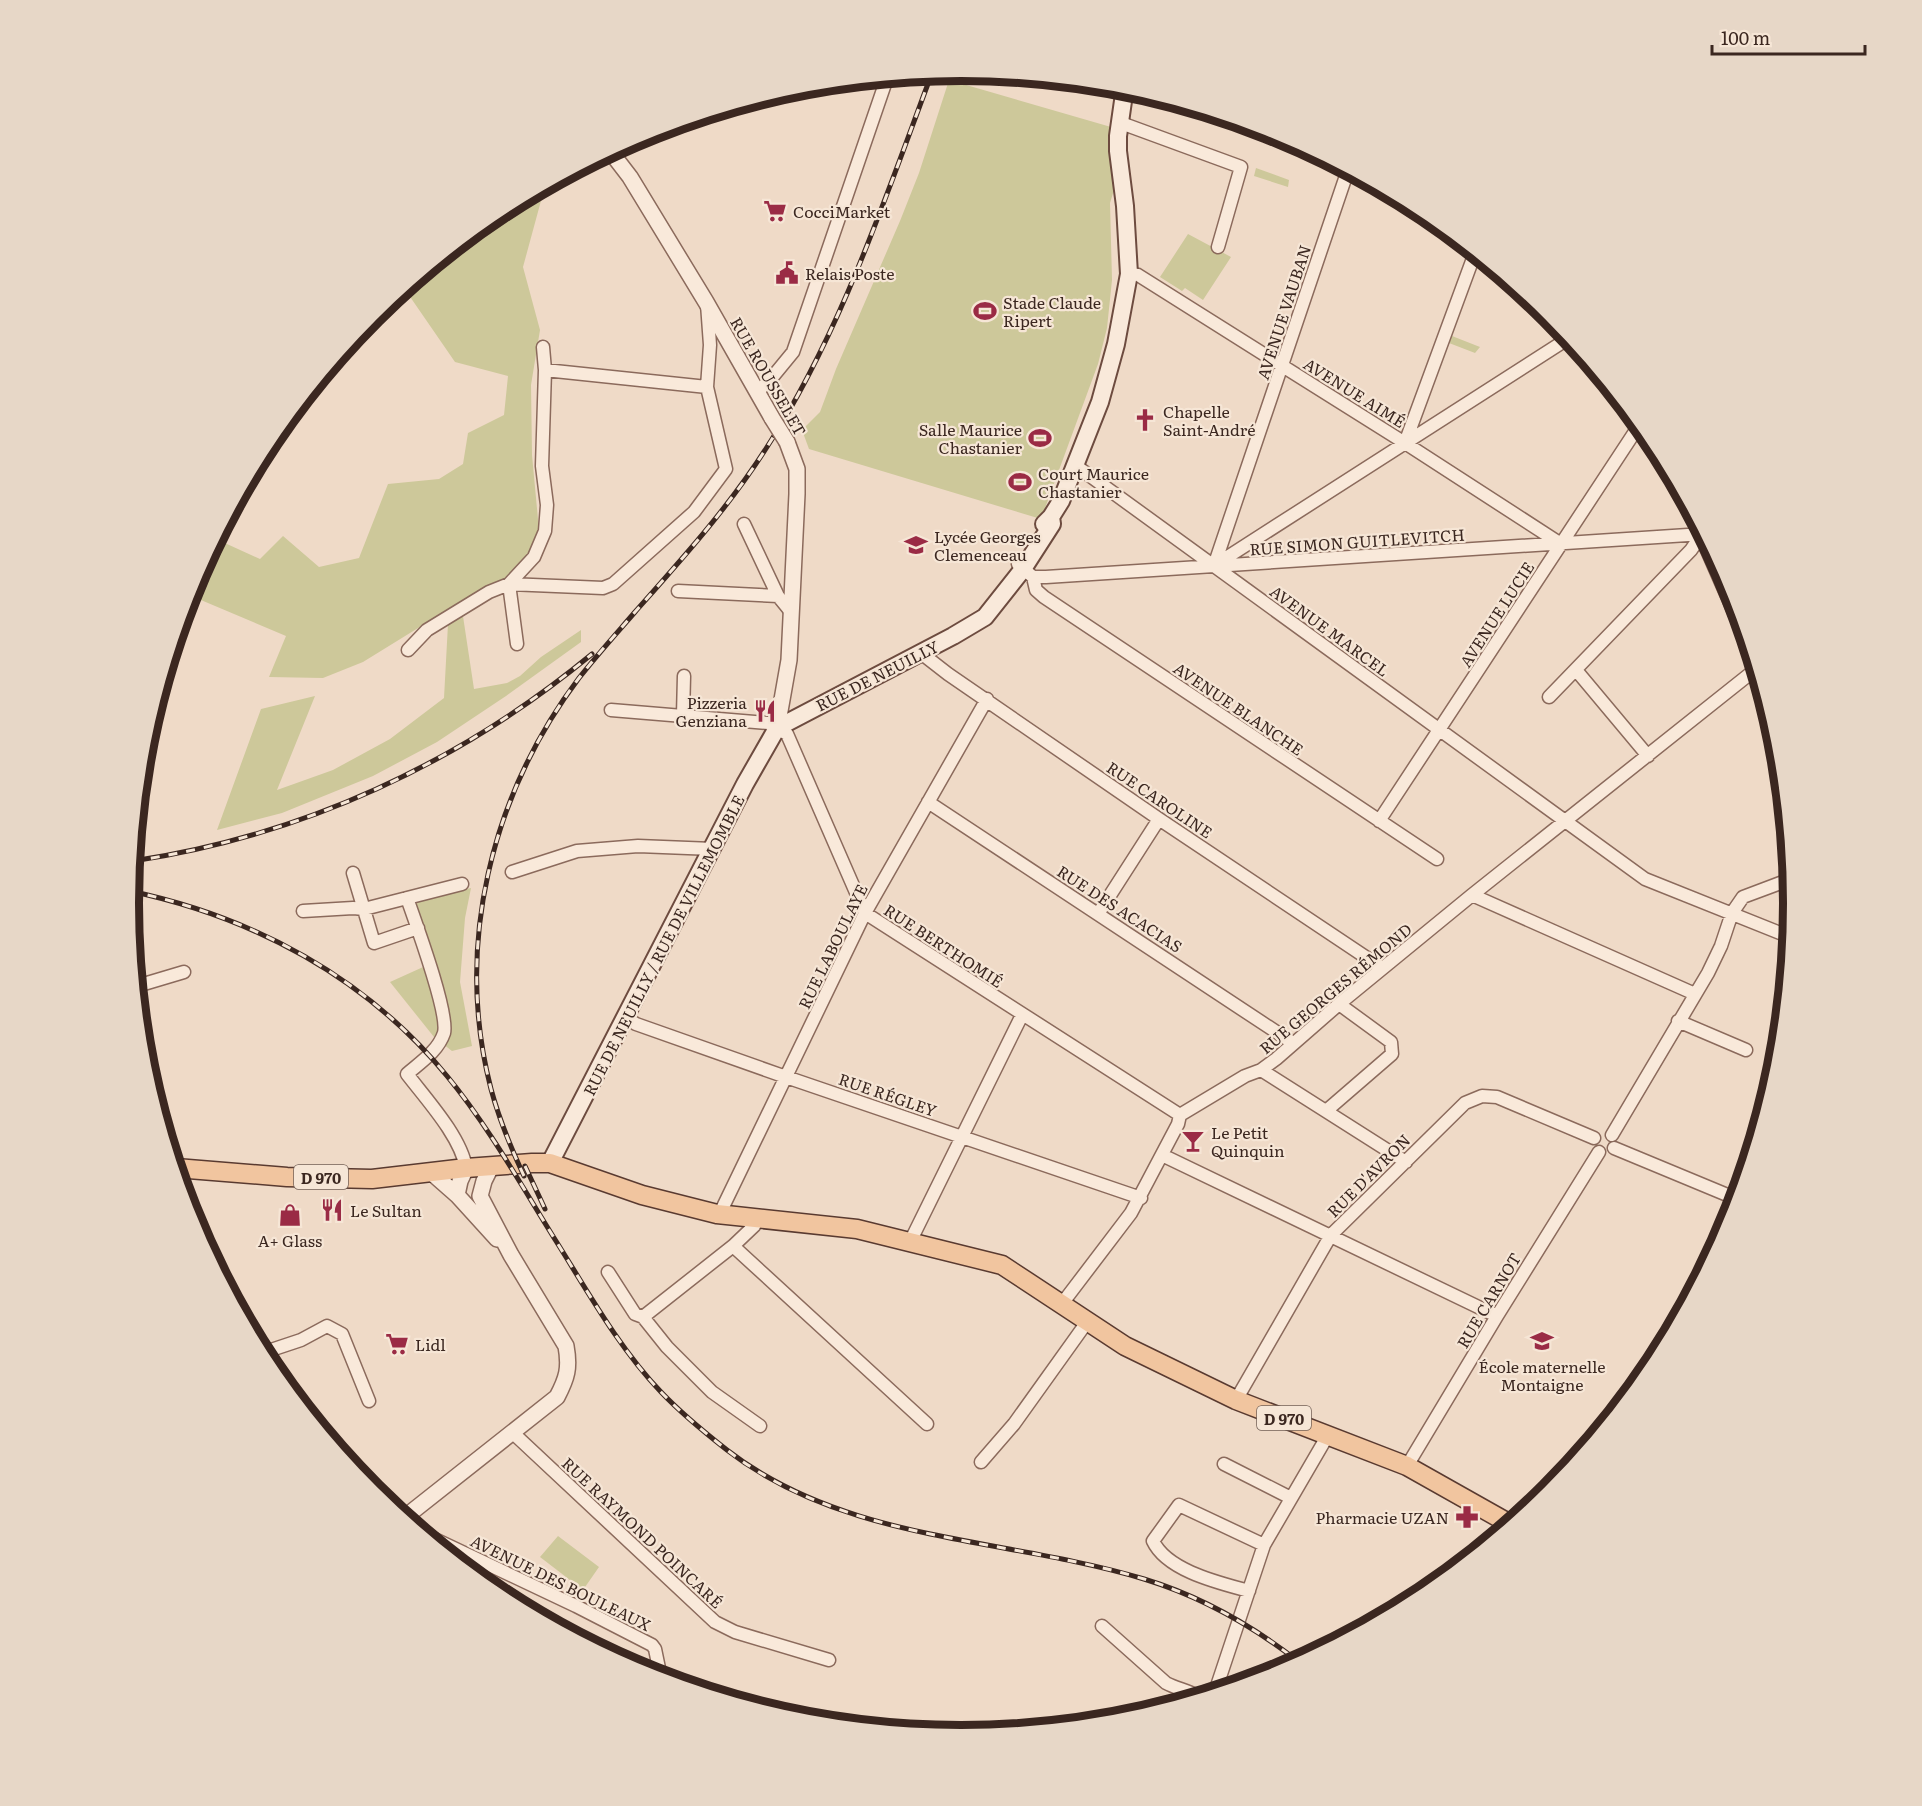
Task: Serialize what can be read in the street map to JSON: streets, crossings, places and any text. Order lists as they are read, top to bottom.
{
  "streets": {
    "main road": ["RUE DE NEUILLY", "RUE DE NEUILLY / RUE DE VILLEMOMBLE", "D 970"],
    "street": [
      "AVENUE VAUBAN",
      "RUE ROUSSELET",
      "AVENUE AIMÉ",
      "RUE SIMON GUITLEVITCH",
      "AVENUE LUCIE",
      "AVENUE MARCEL",
      "AVENUE BLANCHE",
      "RUE CAROLINE",
      "RUE DES ACACIAS",
      "RUE BERTHOMIÉ",
      "RUE LABOULAYE",
      "RUE GEORGES RÉMOND",
      "RUE RÉGLEY",
      "RUE D'AVRON",
      "RUE CARNOT",
      "RUE RAYMOND POINCARÉ",
      "AVENUE DES BOULEAUX"
    ]
  },
  "crossings": [
    ["AVENUE VAUBAN", "AVENUE AIMÉ"],
    ["AVENUE VAUBAN", "RUE SIMON GUITLEVITCH"],
    ["AVENUE VAUBAN", "AVENUE MARCEL"],
    ["RUE ROUSSELET", "RUE DE NEUILLY"],
    ["RUE ROUSSELET", "RUE DE NEUILLY / RUE DE VILLEMOMBLE"],
    ["RUE ROUSSELET", "RUE BERTHOMIÉ"],
    ["AVENUE AIMÉ", "RUE SIMON GUITLEVITCH"],
    ["AVENUE AIMÉ", "AVENUE LUCIE"],
    ["AVENUE AIMÉ", "RUE DE NEUILLY"],
    ["RUE SIMON GUITLEVITCH", "AVENUE LUCIE"],
    ["RUE SIMON GUITLEVITCH", "AVENUE MARCEL"],
    ["RUE SIMON GUITLEVITCH", "RUE DE NEUILLY"],
    ["RUE SIMON GUITLEVITCH", "AVENUE BLANCHE"],
    ["AVENUE LUCIE", "AVENUE MARCEL"],
    ["AVENUE LUCIE", "AVENUE BLANCHE"],
    ["AVENUE MARCEL", "RUE DE NEUILLY"],
    ["AVENUE MARCEL", "RUE GEORGES RÉMOND"],
    ["RUE DE NEUILLY", "AVENUE BLANCHE"],
    ["RUE DE NEUILLY", "RUE CAROLINE"],
    ["RUE DE NEUILLY", "RUE DE NEUILLY / RUE DE VILLEMOMBLE"],
    ["RUE DE NEUILLY", "RUE BERTHOMIÉ"],
    ["RUE CAROLINE", "RUE LABOULAYE"],
    ["RUE CAROLINE", "RUE GEORGES RÉMOND"],
    ["RUE DES ACACIAS", "RUE LABOULAYE"],
    ["RUE DES ACACIAS", "RUE GEORGES RÉMOND"],
    ["RUE DE NEUILLY / RUE DE VILLEMOMBLE", "RUE BERTHOMIÉ"],
    ["RUE DE NEUILLY / RUE DE VILLEMOMBLE", "RUE RÉGLEY"],
    ["RUE DE NEUILLY / RUE DE VILLEMOMBLE", "D 970"],
    ["RUE BERTHOMIÉ", "RUE LABOULAYE"],
    ["RUE BERTHOMIÉ", "RUE GEORGES RÉMOND"],
    ["RUE LABOULAYE", "RUE RÉGLEY"],
    ["RUE LABOULAYE", "D 970"],
    ["RUE D'AVRON", "D 970"],
    ["RUE D'AVRON", "RUE CARNOT"],
    ["D 970", "RUE CARNOT"]
  ],
  "places": {
    "supermarket": ["CocciMarket", "Lidl"],
    "public building": ["Relais Poste"],
    "sports": ["Stade Claude Ripert", "Salle Maurice Chastanier", "Court Maurice Chastanier"],
    "church": ["Chapelle Saint-André"],
    "school or university": ["Lycée Georges Clemenceau", "École maternelle Montaigne"],
    "restaurant": ["Pizzeria Genziana", "Le Sultan"],
    "bar": ["Le Petit Quinquin"],
    "shop": ["A+ Glass"],
    "pharmacy": ["Pharmacie UZAN"]
  },
  "scale_bar": "100 m"
}
